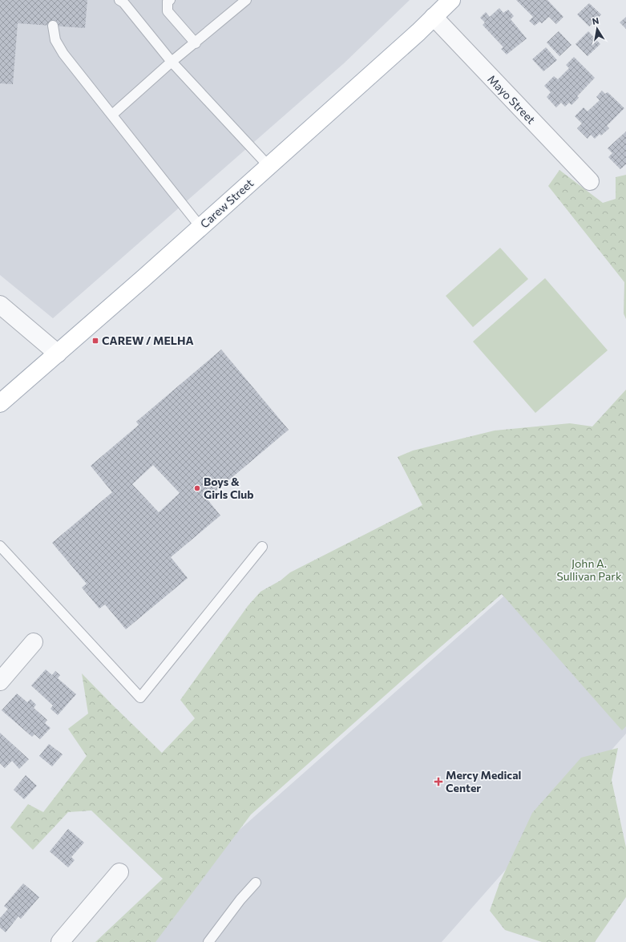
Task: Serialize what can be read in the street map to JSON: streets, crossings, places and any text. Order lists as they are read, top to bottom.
{
  "streets": {
    "main road": ["Carew Street"],
    "street": ["Mayo Street"]
  },
  "crossings": [
    ["Mayo Street", "Carew Street"]
  ],
  "parks": ["John A. Sullivan Park"],
  "places": {
    "transit": ["CAREW / MELHA"],
    "other": ["Boys & Girls Club"],
    "health": ["Mercy Medical Center"]
  },
  "north": "top"
}
